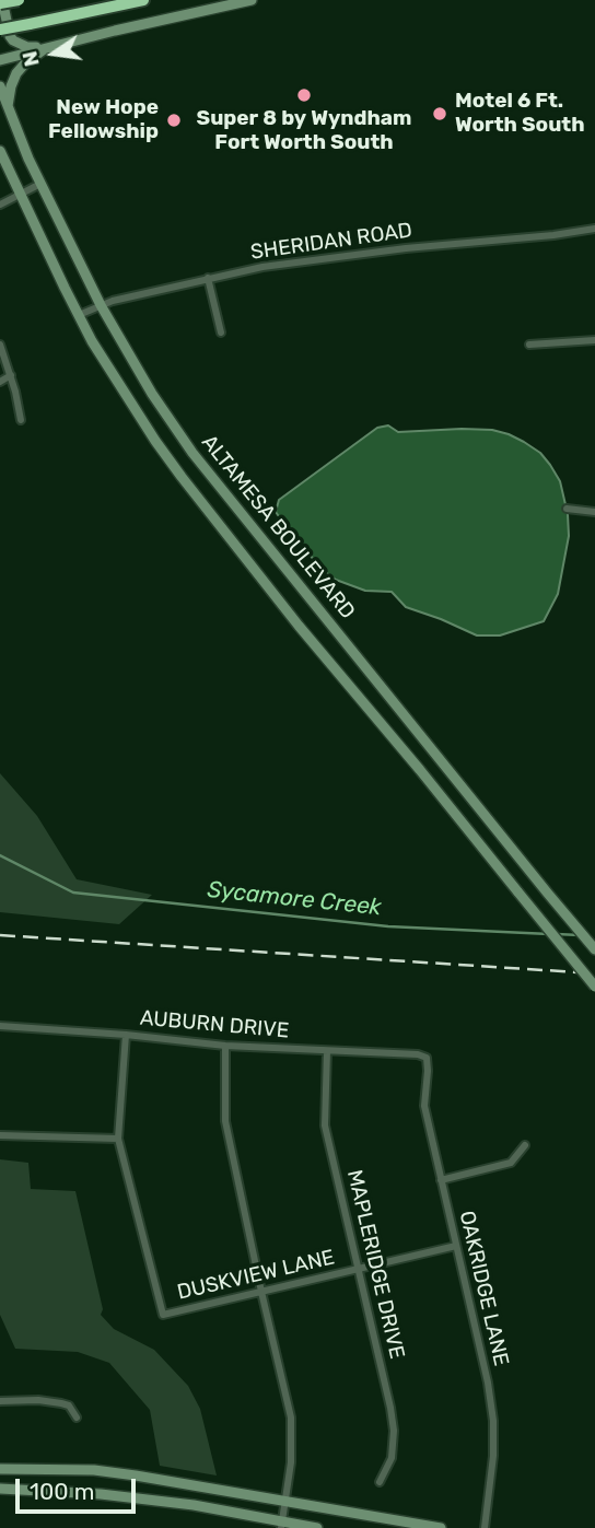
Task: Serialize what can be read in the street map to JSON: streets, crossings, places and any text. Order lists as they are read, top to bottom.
{
  "streets": {
    "main road": ["ALTAMESA BOULEVARD"],
    "street": [
      "SHERIDAN ROAD",
      "AUBURN DRIVE",
      "MAPLERIDGE DRIVE",
      "DUSKVIEW LANE",
      "OAKRIDGE LANE"
    ]
  },
  "crossings": [
    ["SHERIDAN ROAD", "ALTAMESA BOULEVARD"],
    ["AUBURN DRIVE", "MAPLERIDGE DRIVE"],
    ["AUBURN DRIVE", "DUSKVIEW LANE"],
    ["AUBURN DRIVE", "OAKRIDGE LANE"],
    ["MAPLERIDGE DRIVE", "DUSKVIEW LANE"],
    ["DUSKVIEW LANE", "OAKRIDGE LANE"]
  ],
  "water": ["Sycamore Creek"],
  "places": ["Super 8 by Wyndham Fort Worth South", "Motel 6 Ft. Worth South", "New Hope Fellowship"],
  "scale_bar": "100 m",
  "north": "left"
}
